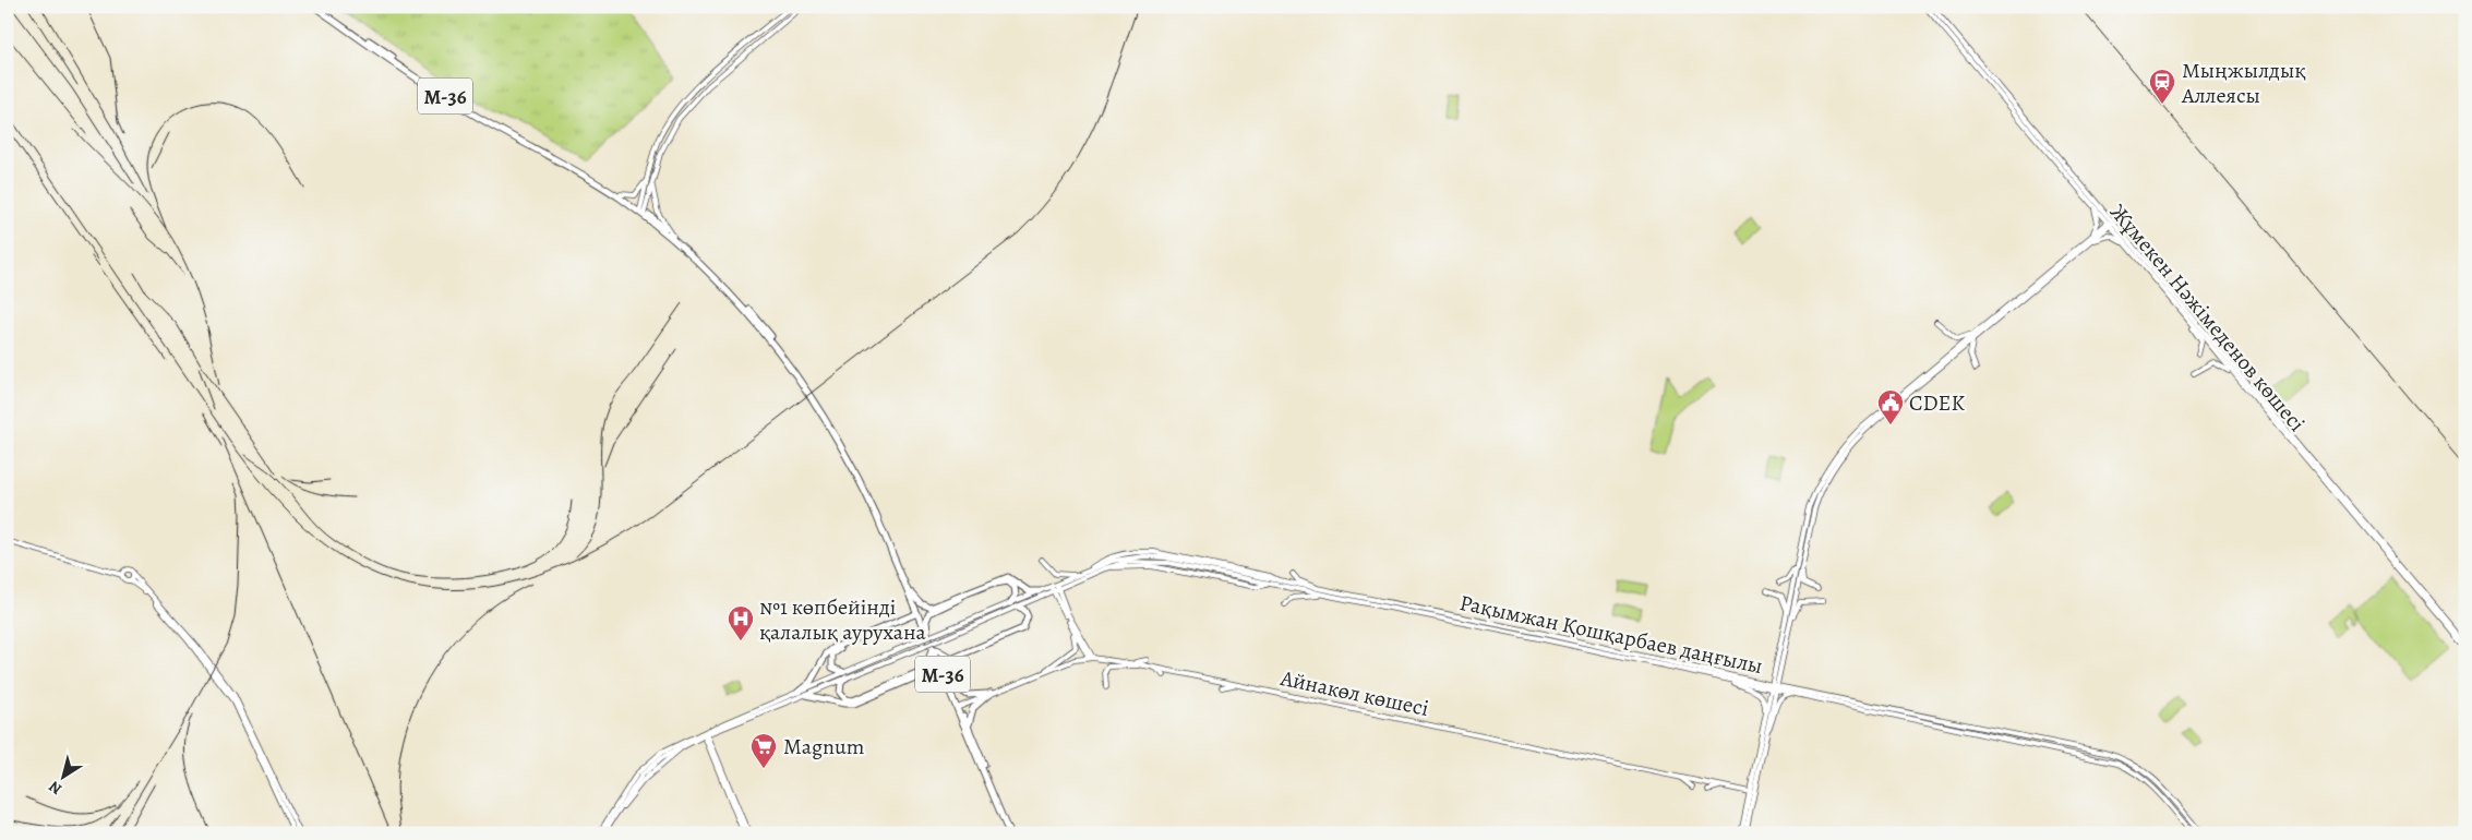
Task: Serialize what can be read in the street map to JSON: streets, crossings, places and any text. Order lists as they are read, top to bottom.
{
  "streets": {
    "main road": [
      "M-36",
      "Жұмекен Нәжімеденов көшесі",
      "Рақымжан Қошқарбаев даңғылы",
      "Айнакөл көшесі"
    ]
  },
  "crossings": [
    ["M-36", "Айнакөл көшесі"]
  ],
  "places": {
    "station": ["Мыңжылдық Аллеясы"],
    "public building": ["CDEK"],
    "hospital": ["№1 көпбейінді қалалық аурухана"],
    "supermarket": ["Magnum"]
  },
  "north": "bottom left"
}
